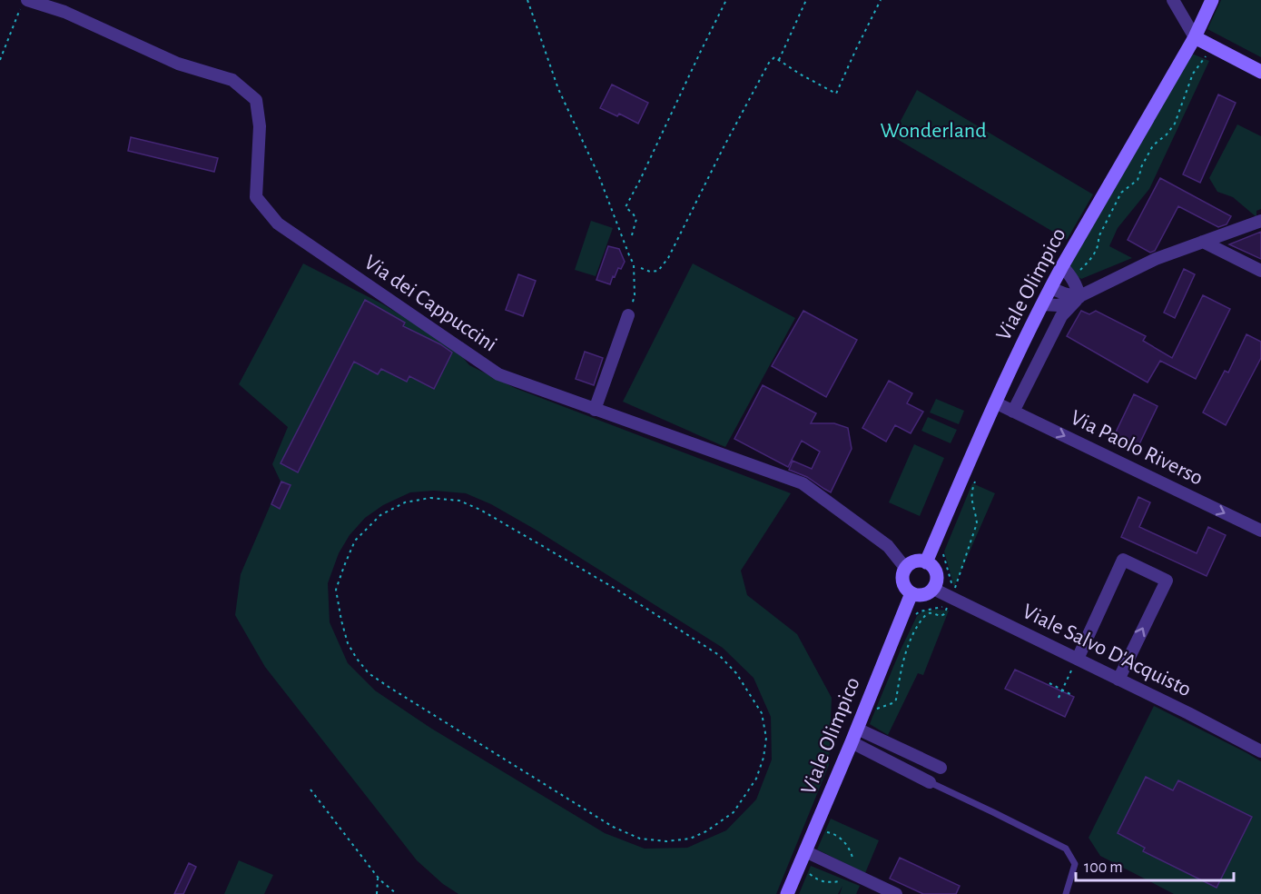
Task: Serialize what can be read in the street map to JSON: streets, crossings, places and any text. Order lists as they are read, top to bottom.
{
  "streets": {
    "main road": ["Viale Olimpico"],
    "street": ["Via dei Cappuccini", "Via Paolo Riverso", "Viale Salvo D'Acquisto"]
  },
  "crossings": [
    ["Viale Olimpico", "Via dei Cappuccini"],
    ["Viale Olimpico", "Via Paolo Riverso"],
    ["Viale Olimpico", "Viale Salvo D'Acquisto"],
    ["Via dei Cappuccini", "Viale Salvo D'Acquisto"]
  ],
  "one_way": ["Via Paolo Riverso"],
  "parks": ["Wonderland"],
  "scale_bar": "100 m"
}
